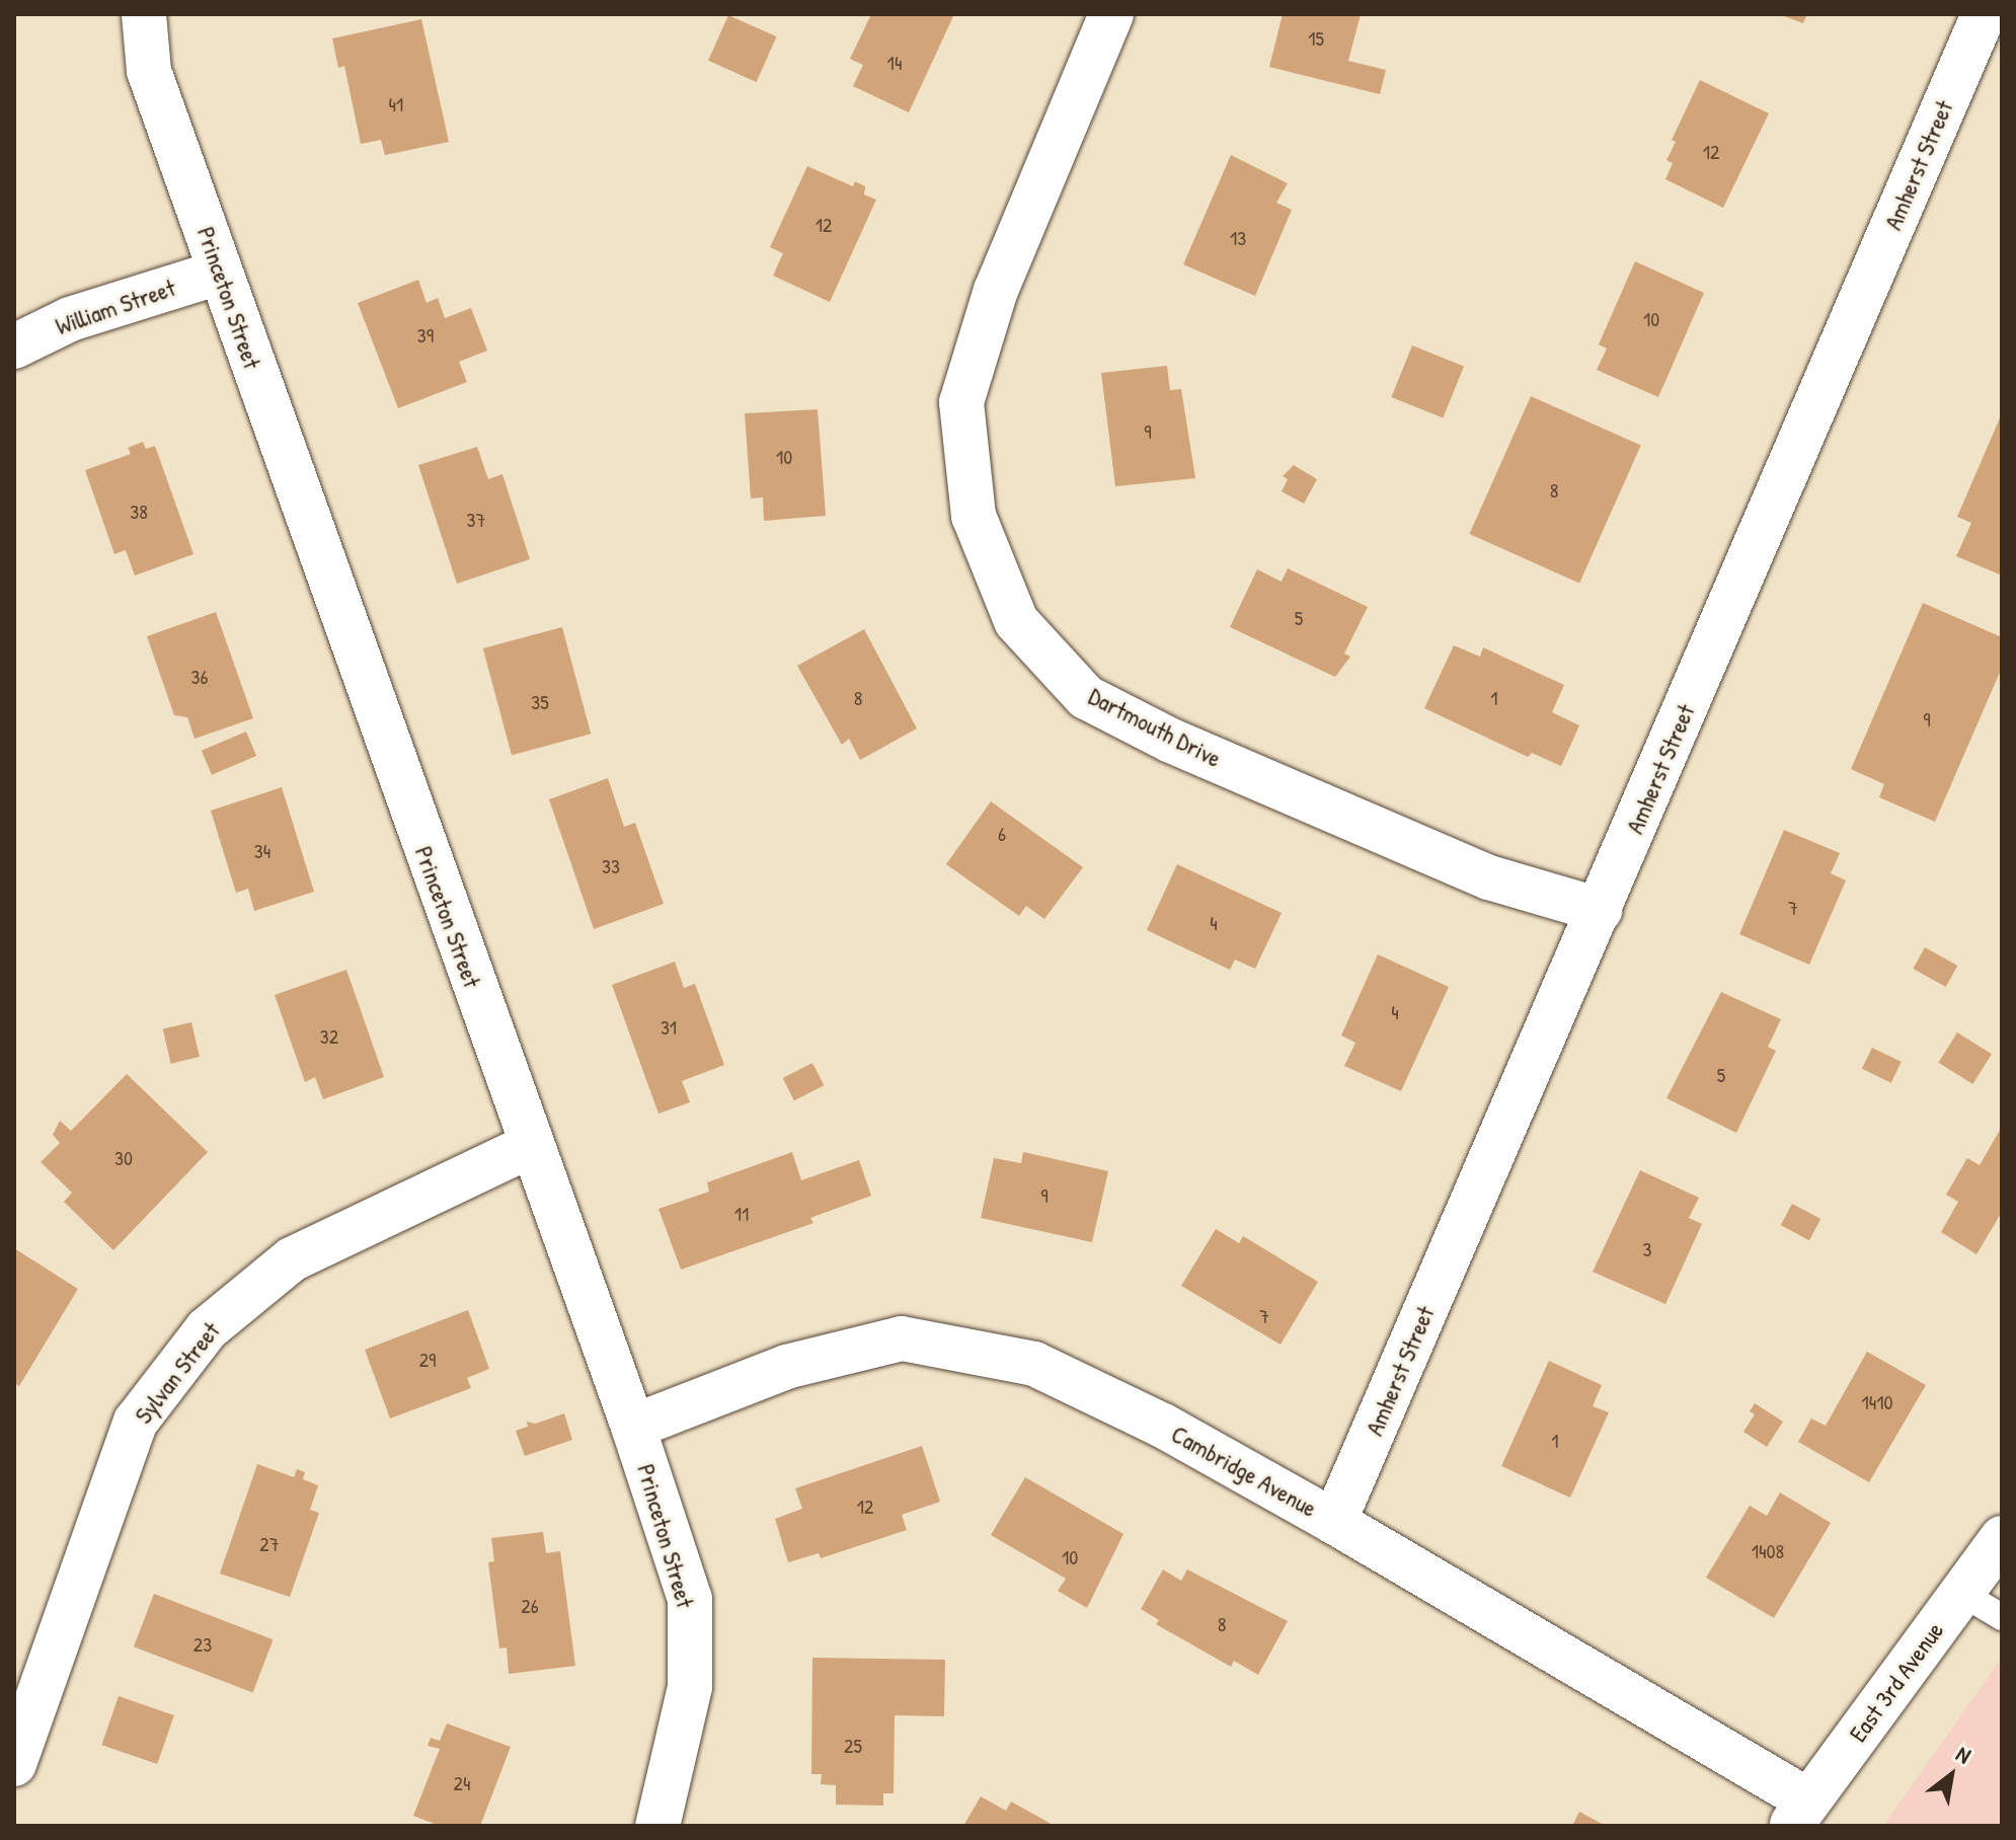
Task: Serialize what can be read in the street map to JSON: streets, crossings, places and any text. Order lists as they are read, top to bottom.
{
  "streets": {
    "street": [
      "Amherst Street",
      "Princeton Street",
      "William Street",
      "Dartmouth Drive",
      "Sylvan Street",
      "Cambridge Avenue",
      "East 3rd Avenue"
    ]
  },
  "crossings": [
    ["Amherst Street", "Dartmouth Drive"],
    ["Amherst Street", "Cambridge Avenue"],
    ["Princeton Street", "William Street"],
    ["Princeton Street", "Sylvan Street"],
    ["Princeton Street", "Cambridge Avenue"],
    ["Cambridge Avenue", "East 3rd Avenue"]
  ],
  "house_numbers": [
    "15",
    "14",
    "41",
    "12",
    "12",
    "13",
    "10",
    "39",
    "9",
    "10",
    "8",
    "38",
    "37",
    "5",
    "36",
    "8",
    "1",
    "35",
    "9",
    "6",
    "34",
    "33",
    "7",
    "4",
    "4",
    "31",
    "32",
    "5",
    "30",
    "9",
    "11",
    "3",
    "7",
    "29",
    "1410",
    "1",
    "12",
    "27",
    "1408",
    "10",
    "26",
    "8",
    "23",
    "25",
    "24"
  ],
  "north": "top right"
}
